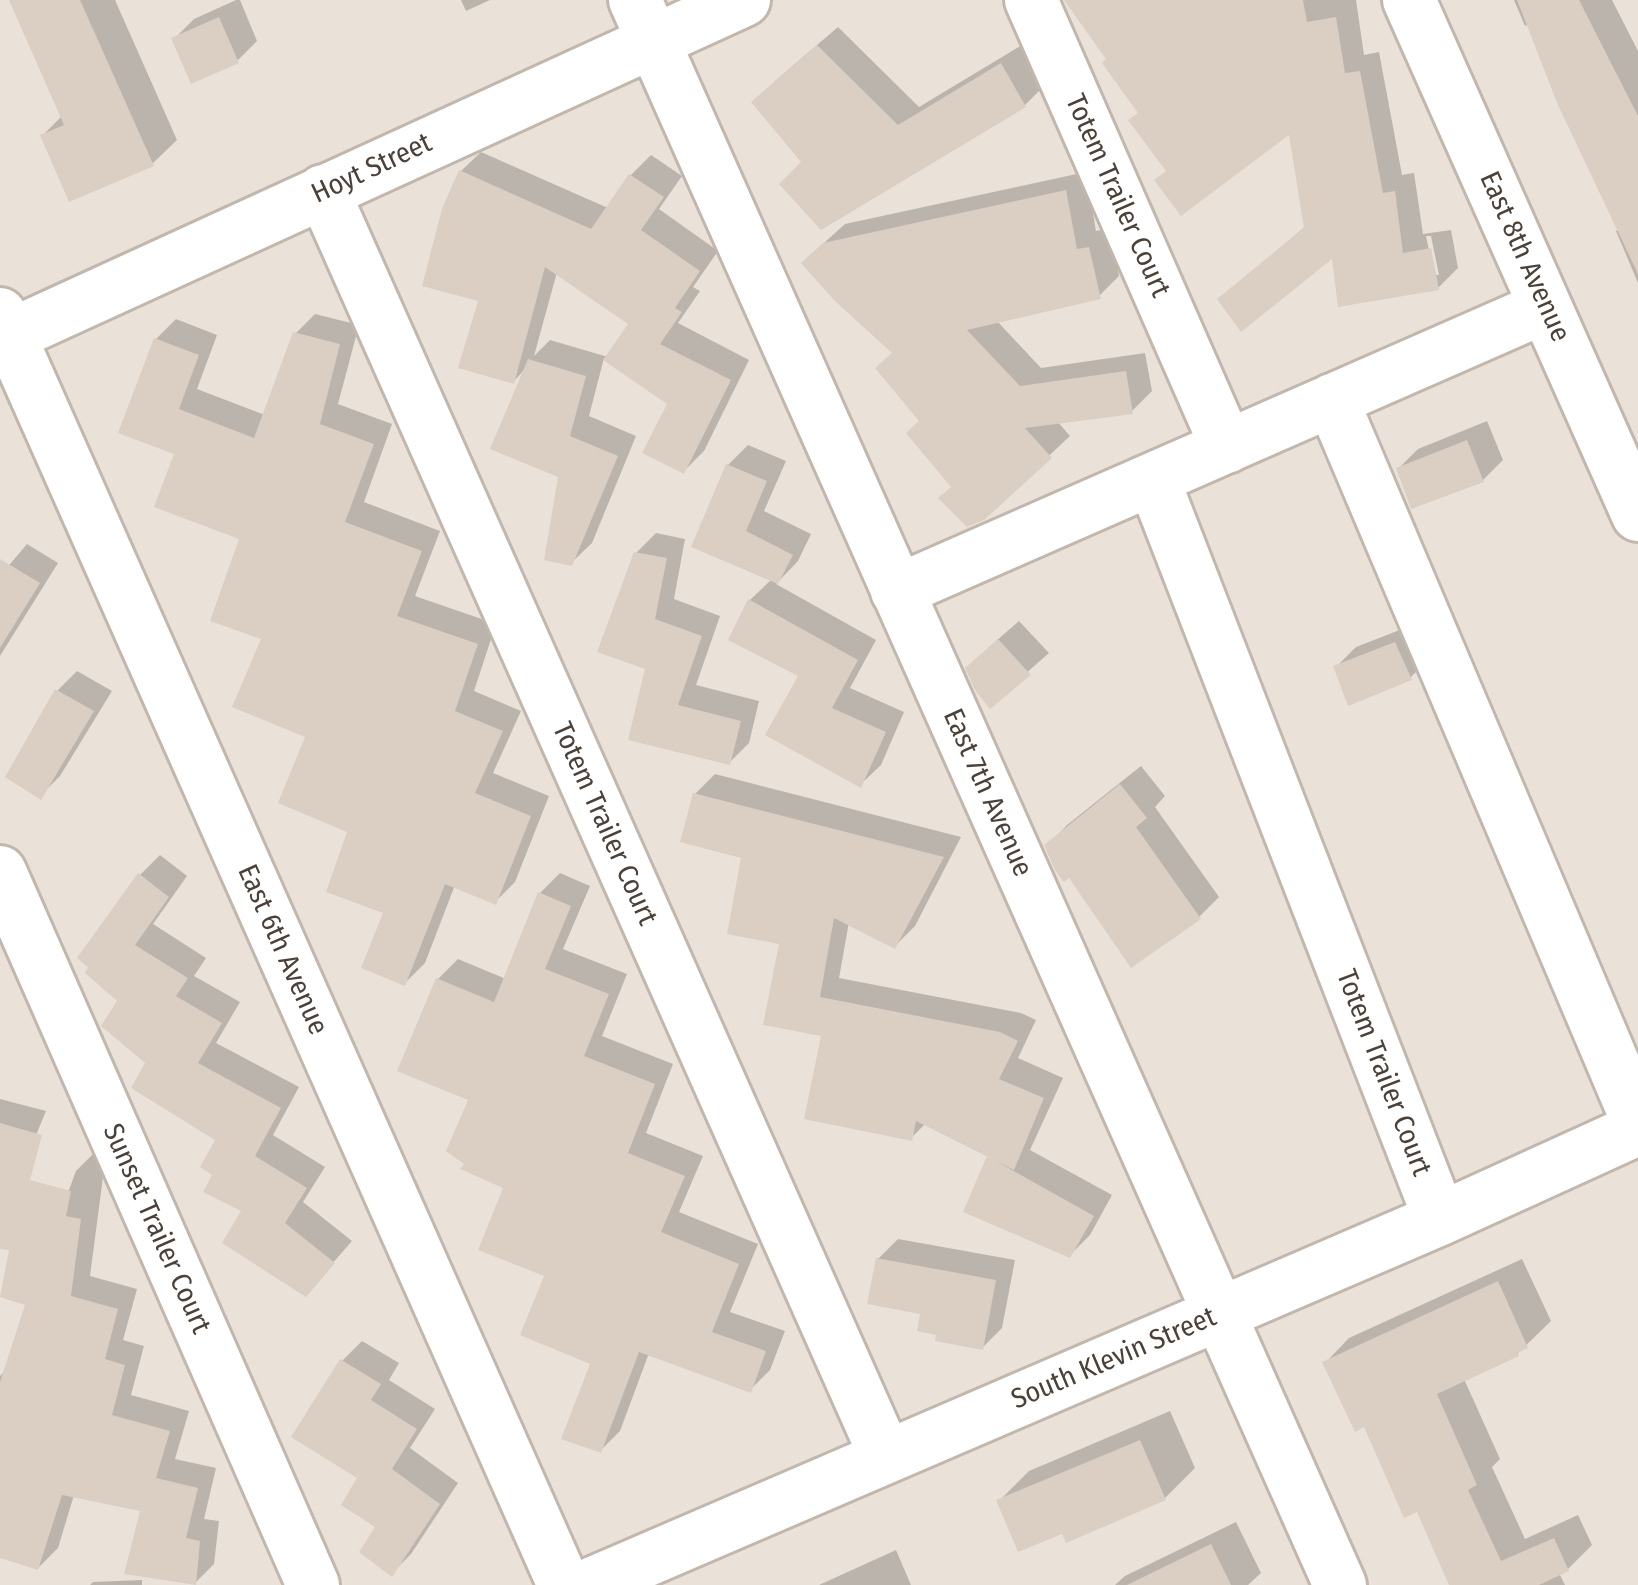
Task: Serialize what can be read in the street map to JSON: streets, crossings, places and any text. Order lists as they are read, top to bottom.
{
  "streets": {
    "street": [
      "Hoyt Street",
      "Totem Trailer Court",
      "East 8th Avenue",
      "East 7th Avenue",
      "East 6th Avenue",
      "Sunset Trailer Court",
      "South Klevin Street"
    ]
  },
  "crossings": [
    ["Hoyt Street", "Totem Trailer Court"],
    ["Hoyt Street", "East 7th Avenue"],
    ["Hoyt Street", "East 6th Avenue"],
    ["Totem Trailer Court", "South Klevin Street"],
    ["East 7th Avenue", "South Klevin Street"]
  ]
}
